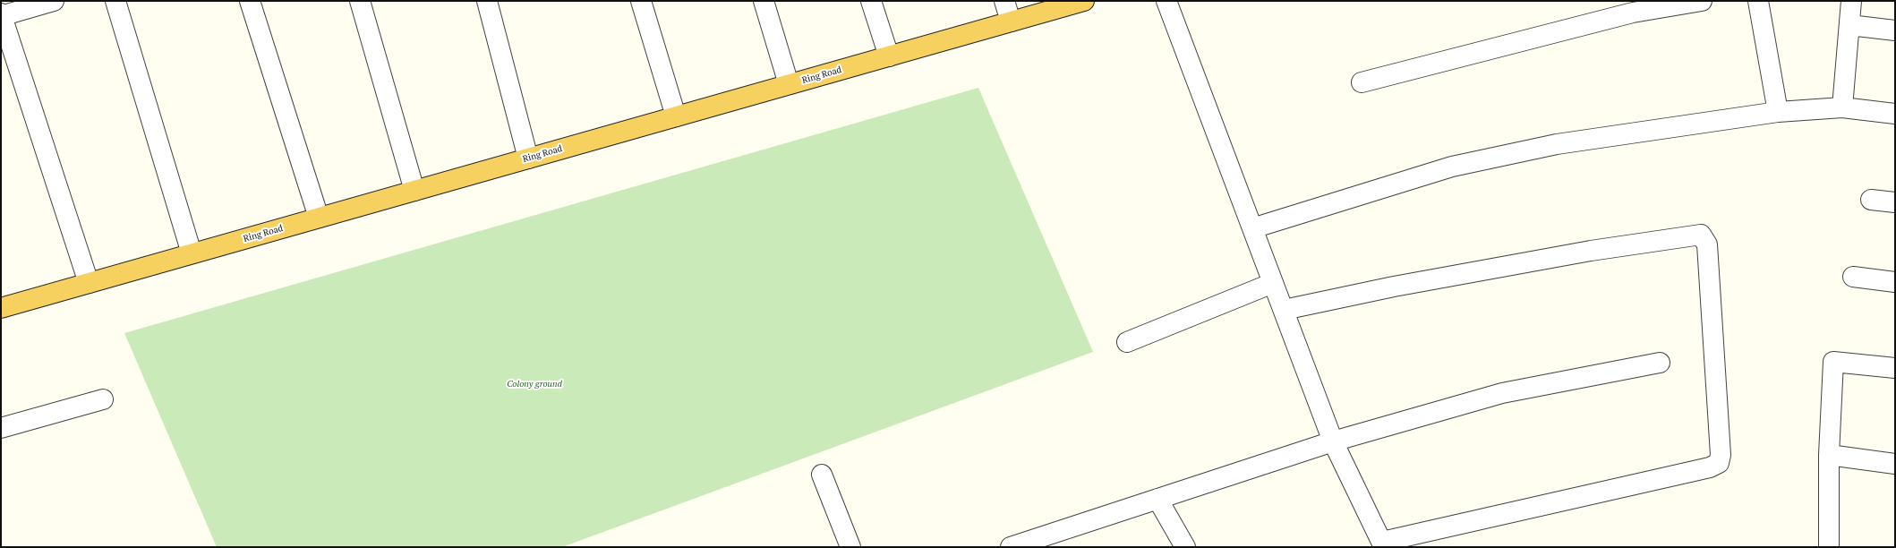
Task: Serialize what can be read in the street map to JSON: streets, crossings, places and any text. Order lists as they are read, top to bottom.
{
  "streets": {
    "highway": ["Ring Road"]
  },
  "parks": ["Colony ground"]
}
